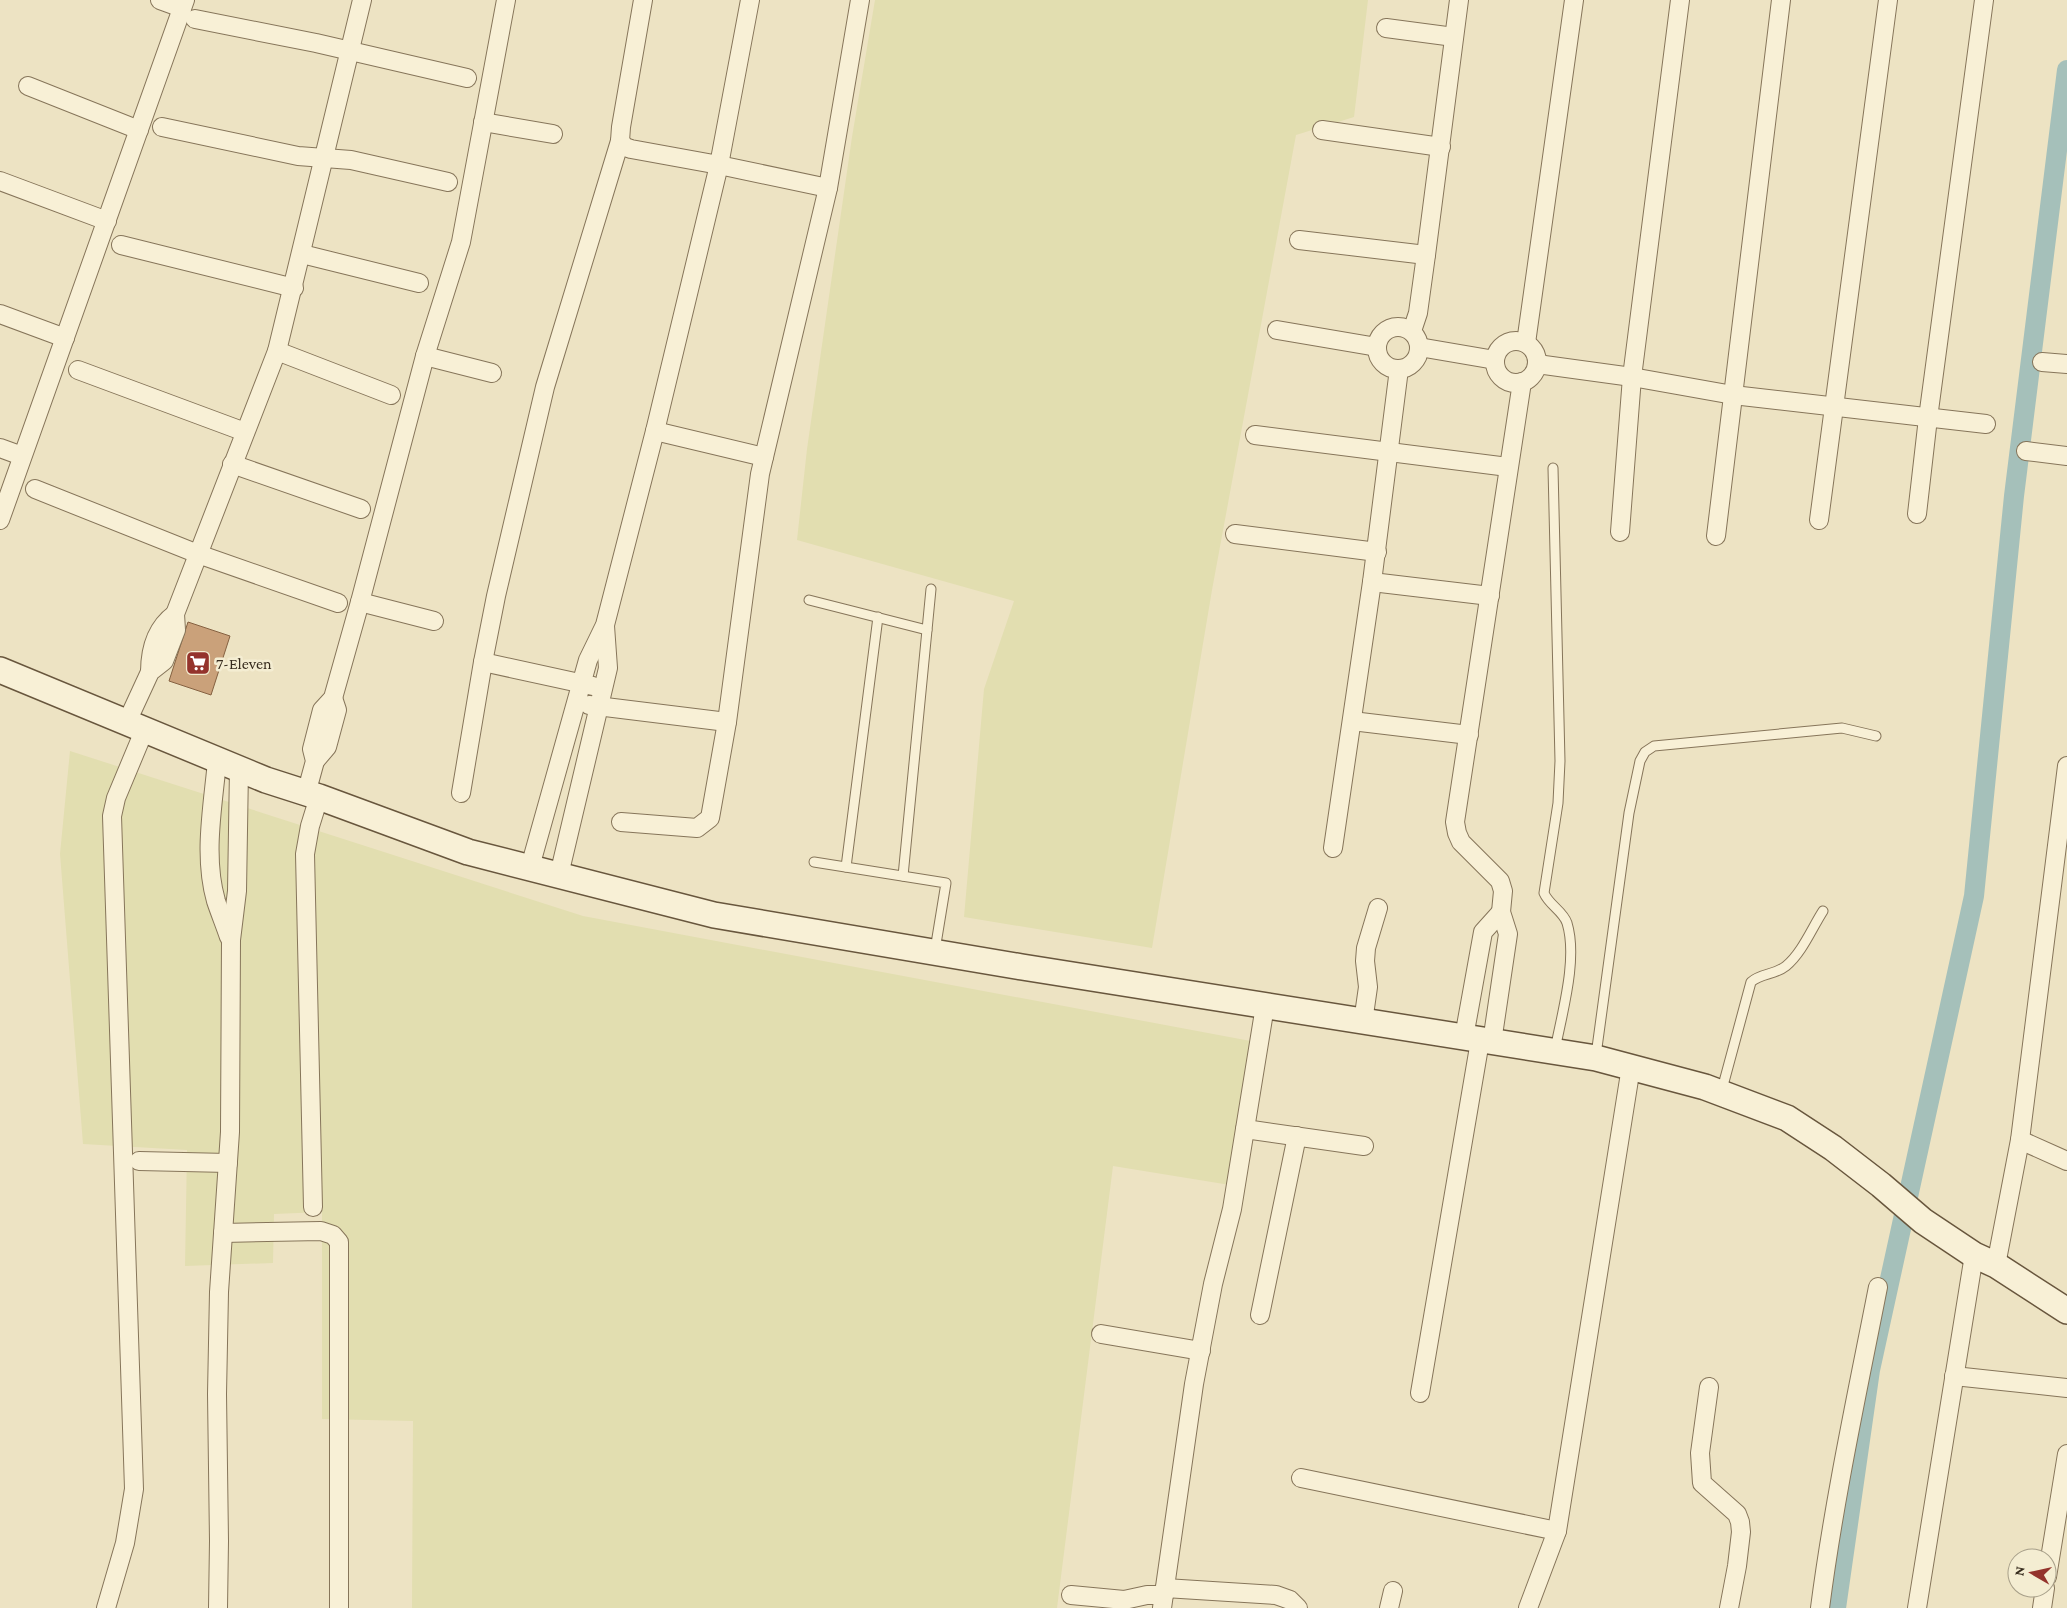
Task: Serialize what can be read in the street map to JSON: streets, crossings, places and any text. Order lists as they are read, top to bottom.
{
  "places": {
    "supermarket": ["7-Eleven"]
  },
  "north": "left"
}
